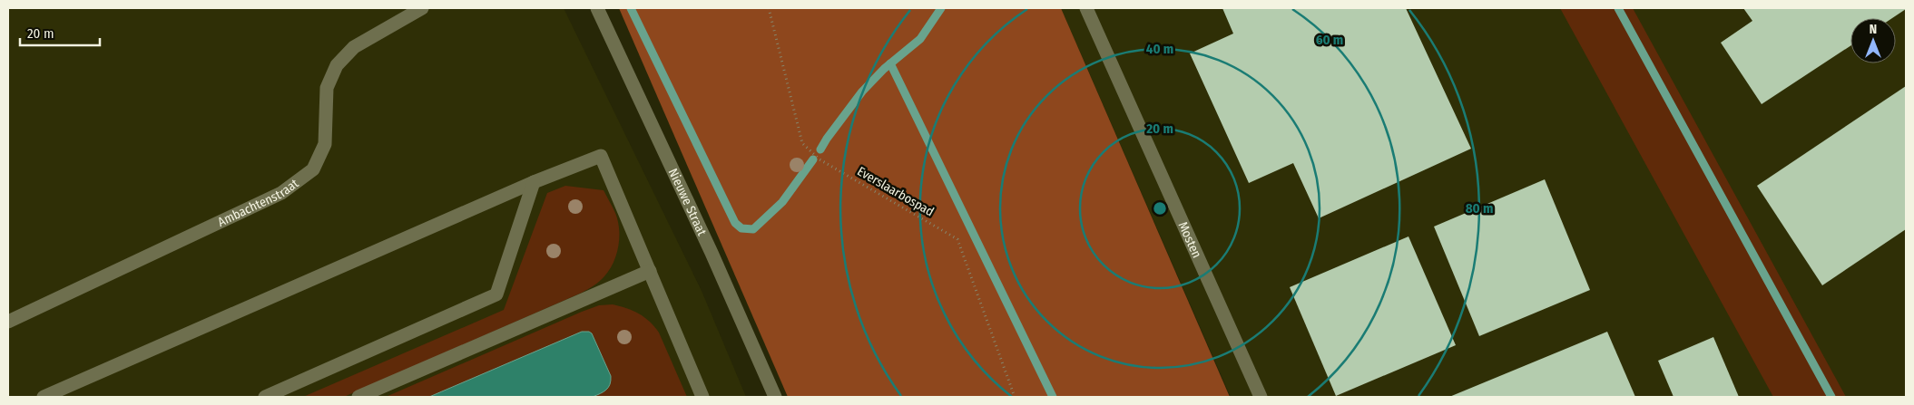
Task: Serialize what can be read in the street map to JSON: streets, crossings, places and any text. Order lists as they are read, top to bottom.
{
  "streets": {
    "street": ["Ambachtenstraat", "Nieuwe Straat", "Mosten"],
    "path": ["Everslaarbospad"]
  },
  "scale_bar": "20 m",
  "north": "top",
  "rings": [
    "60 m",
    "40 m",
    "20 m",
    "80 m"
  ]
}
